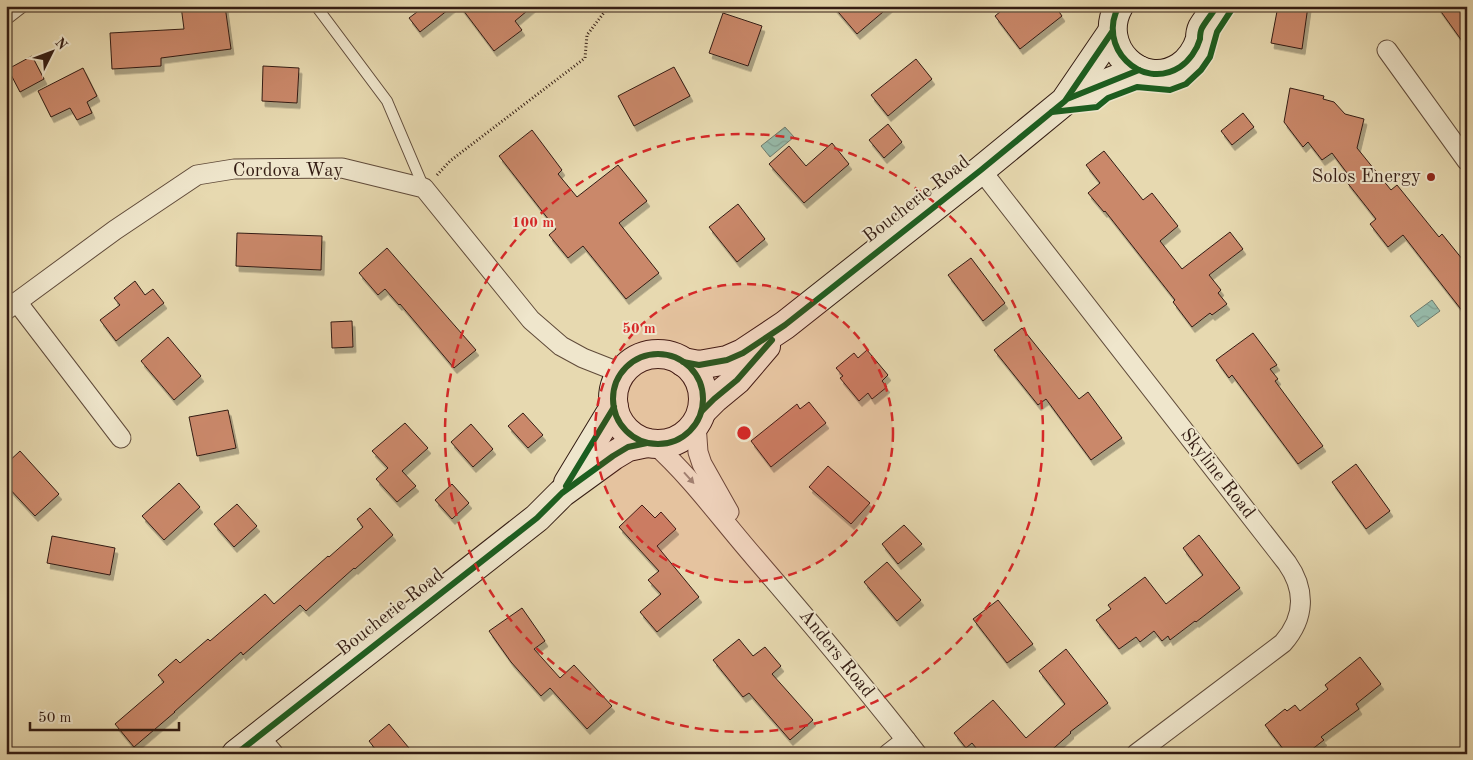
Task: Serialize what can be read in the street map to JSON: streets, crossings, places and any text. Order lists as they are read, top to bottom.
{
  "streets": {
    "main road": ["Boucherie Road"],
    "street": ["Cordova Way", "Skyline Road", "Anders Road"]
  },
  "crossings": [
    ["Boucherie Road", "Skyline Road"],
    ["Boucherie Road", "Anders Road"]
  ],
  "places": ["Solos Energy"],
  "scale_bar": "50 m",
  "north": "top right",
  "rings": ["100 m", "50 m"]
}
